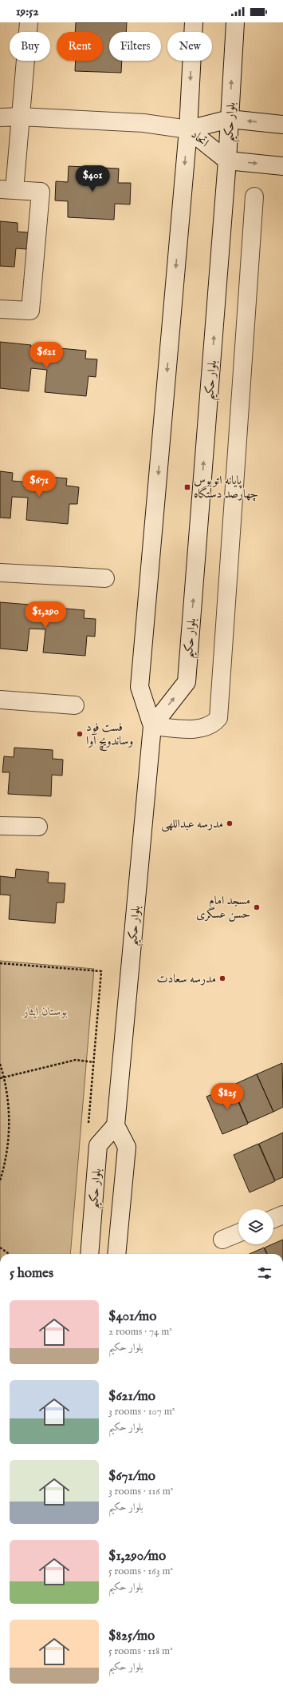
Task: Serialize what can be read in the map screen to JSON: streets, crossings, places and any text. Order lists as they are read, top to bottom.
{
  "streets": {
    "street": ["بلوار حکیم", "اتحاد"]
  },
  "crossings": [
    ["بلوار حکیم", "اتحاد"]
  ],
  "parks": ["بوستان ایثار"],
  "places": {
    "transit": ["پایانه اتوبوس چهارصد دستگاه"],
    "other": [
      "فست فود وساندویچ آوا",
      "مدرسه عبداللهی",
      "مسجد امام حسن عسگری",
      "مدرسه سعادت"
    ]
  },
  "page": {
    "status": "19:52",
    "chip": [
      "Buy",
      "Rent",
      "Filters",
      "New"
    ],
    "price": [
      "$401",
      "$621",
      "$671",
      "$1,290",
      "$825"
    ],
    "heading": "5 homes",
    "list": [
      {
        "name": "$401/mo",
        "note": "2 rooms · 74 m² · بلوار حکیم"
      },
      {
        "name": "$621/mo",
        "note": "3 rooms · 107 m² · بلوار حکیم"
      },
      {
        "name": "$671/mo",
        "note": "3 rooms · 116 m² · بلوار حکیم"
      },
      {
        "name": "$1,290/mo",
        "note": "5 rooms · 163 m² · بلوار حکیم"
      },
      {
        "name": "$825/mo",
        "note": "5 rooms · 118 m² · بلوار حکیم"
      }
    ]
  }
}
